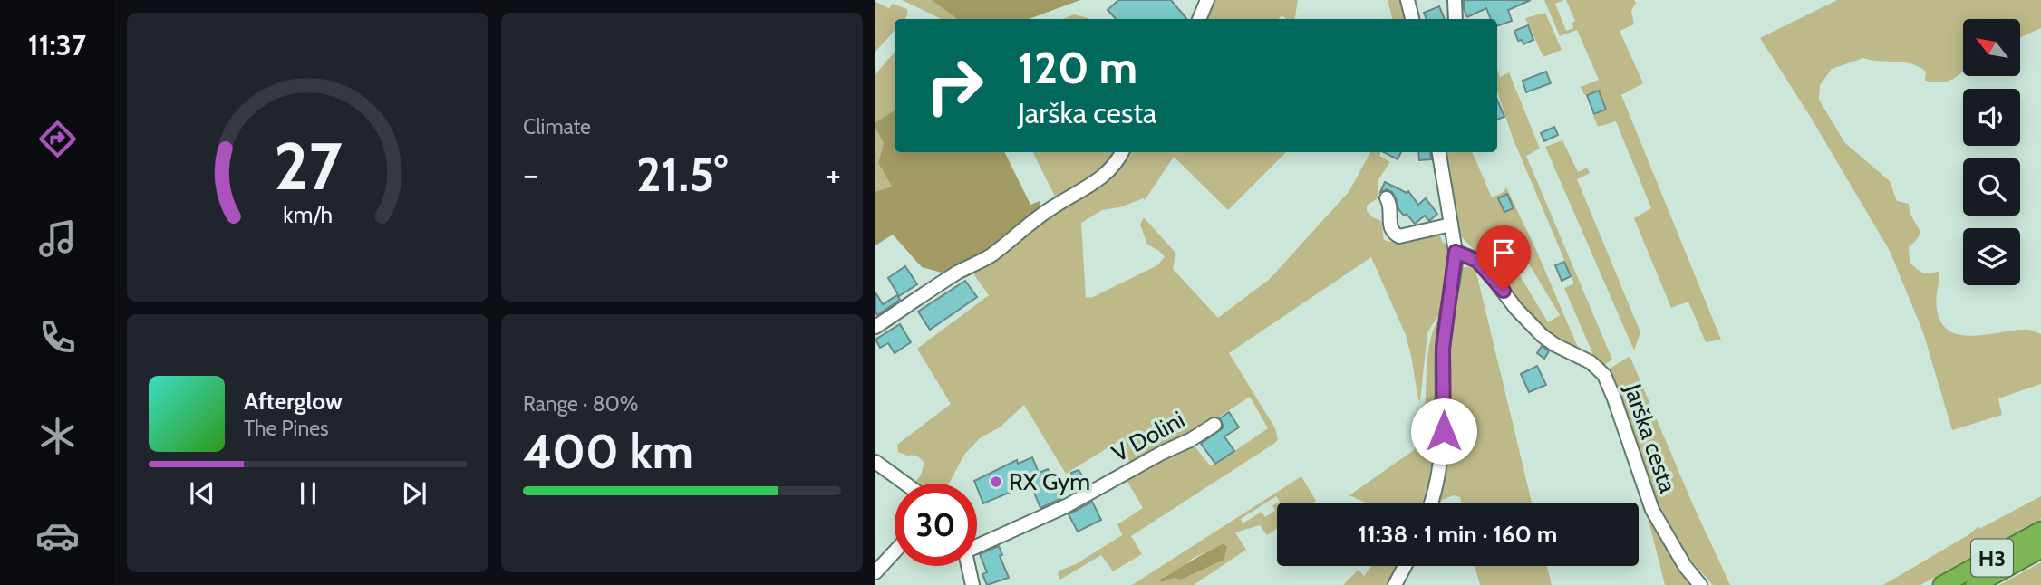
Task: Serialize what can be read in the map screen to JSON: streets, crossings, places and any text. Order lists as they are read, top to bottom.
{
  "streets": {
    "highway": ["H3"],
    "street": ["V Dolini", "Jarška cesta"]
  },
  "places": ["RX Gym"],
  "north": "top left",
  "page": {
    "tabs": "11:37",
    "tile": [
      "Climate",
      ["Range · 80%", "400 km"]
    ],
    "turn": ["120 m", "Jarška cesta"],
    "heat": ["−", "21.5°", "+"],
    "song": ["Afterglow", "The Pines"],
    "limit": "30",
    "trip": "11:38 · 1 min · 160 m",
    "gauge": ["27", "km/h"]
  }
}
